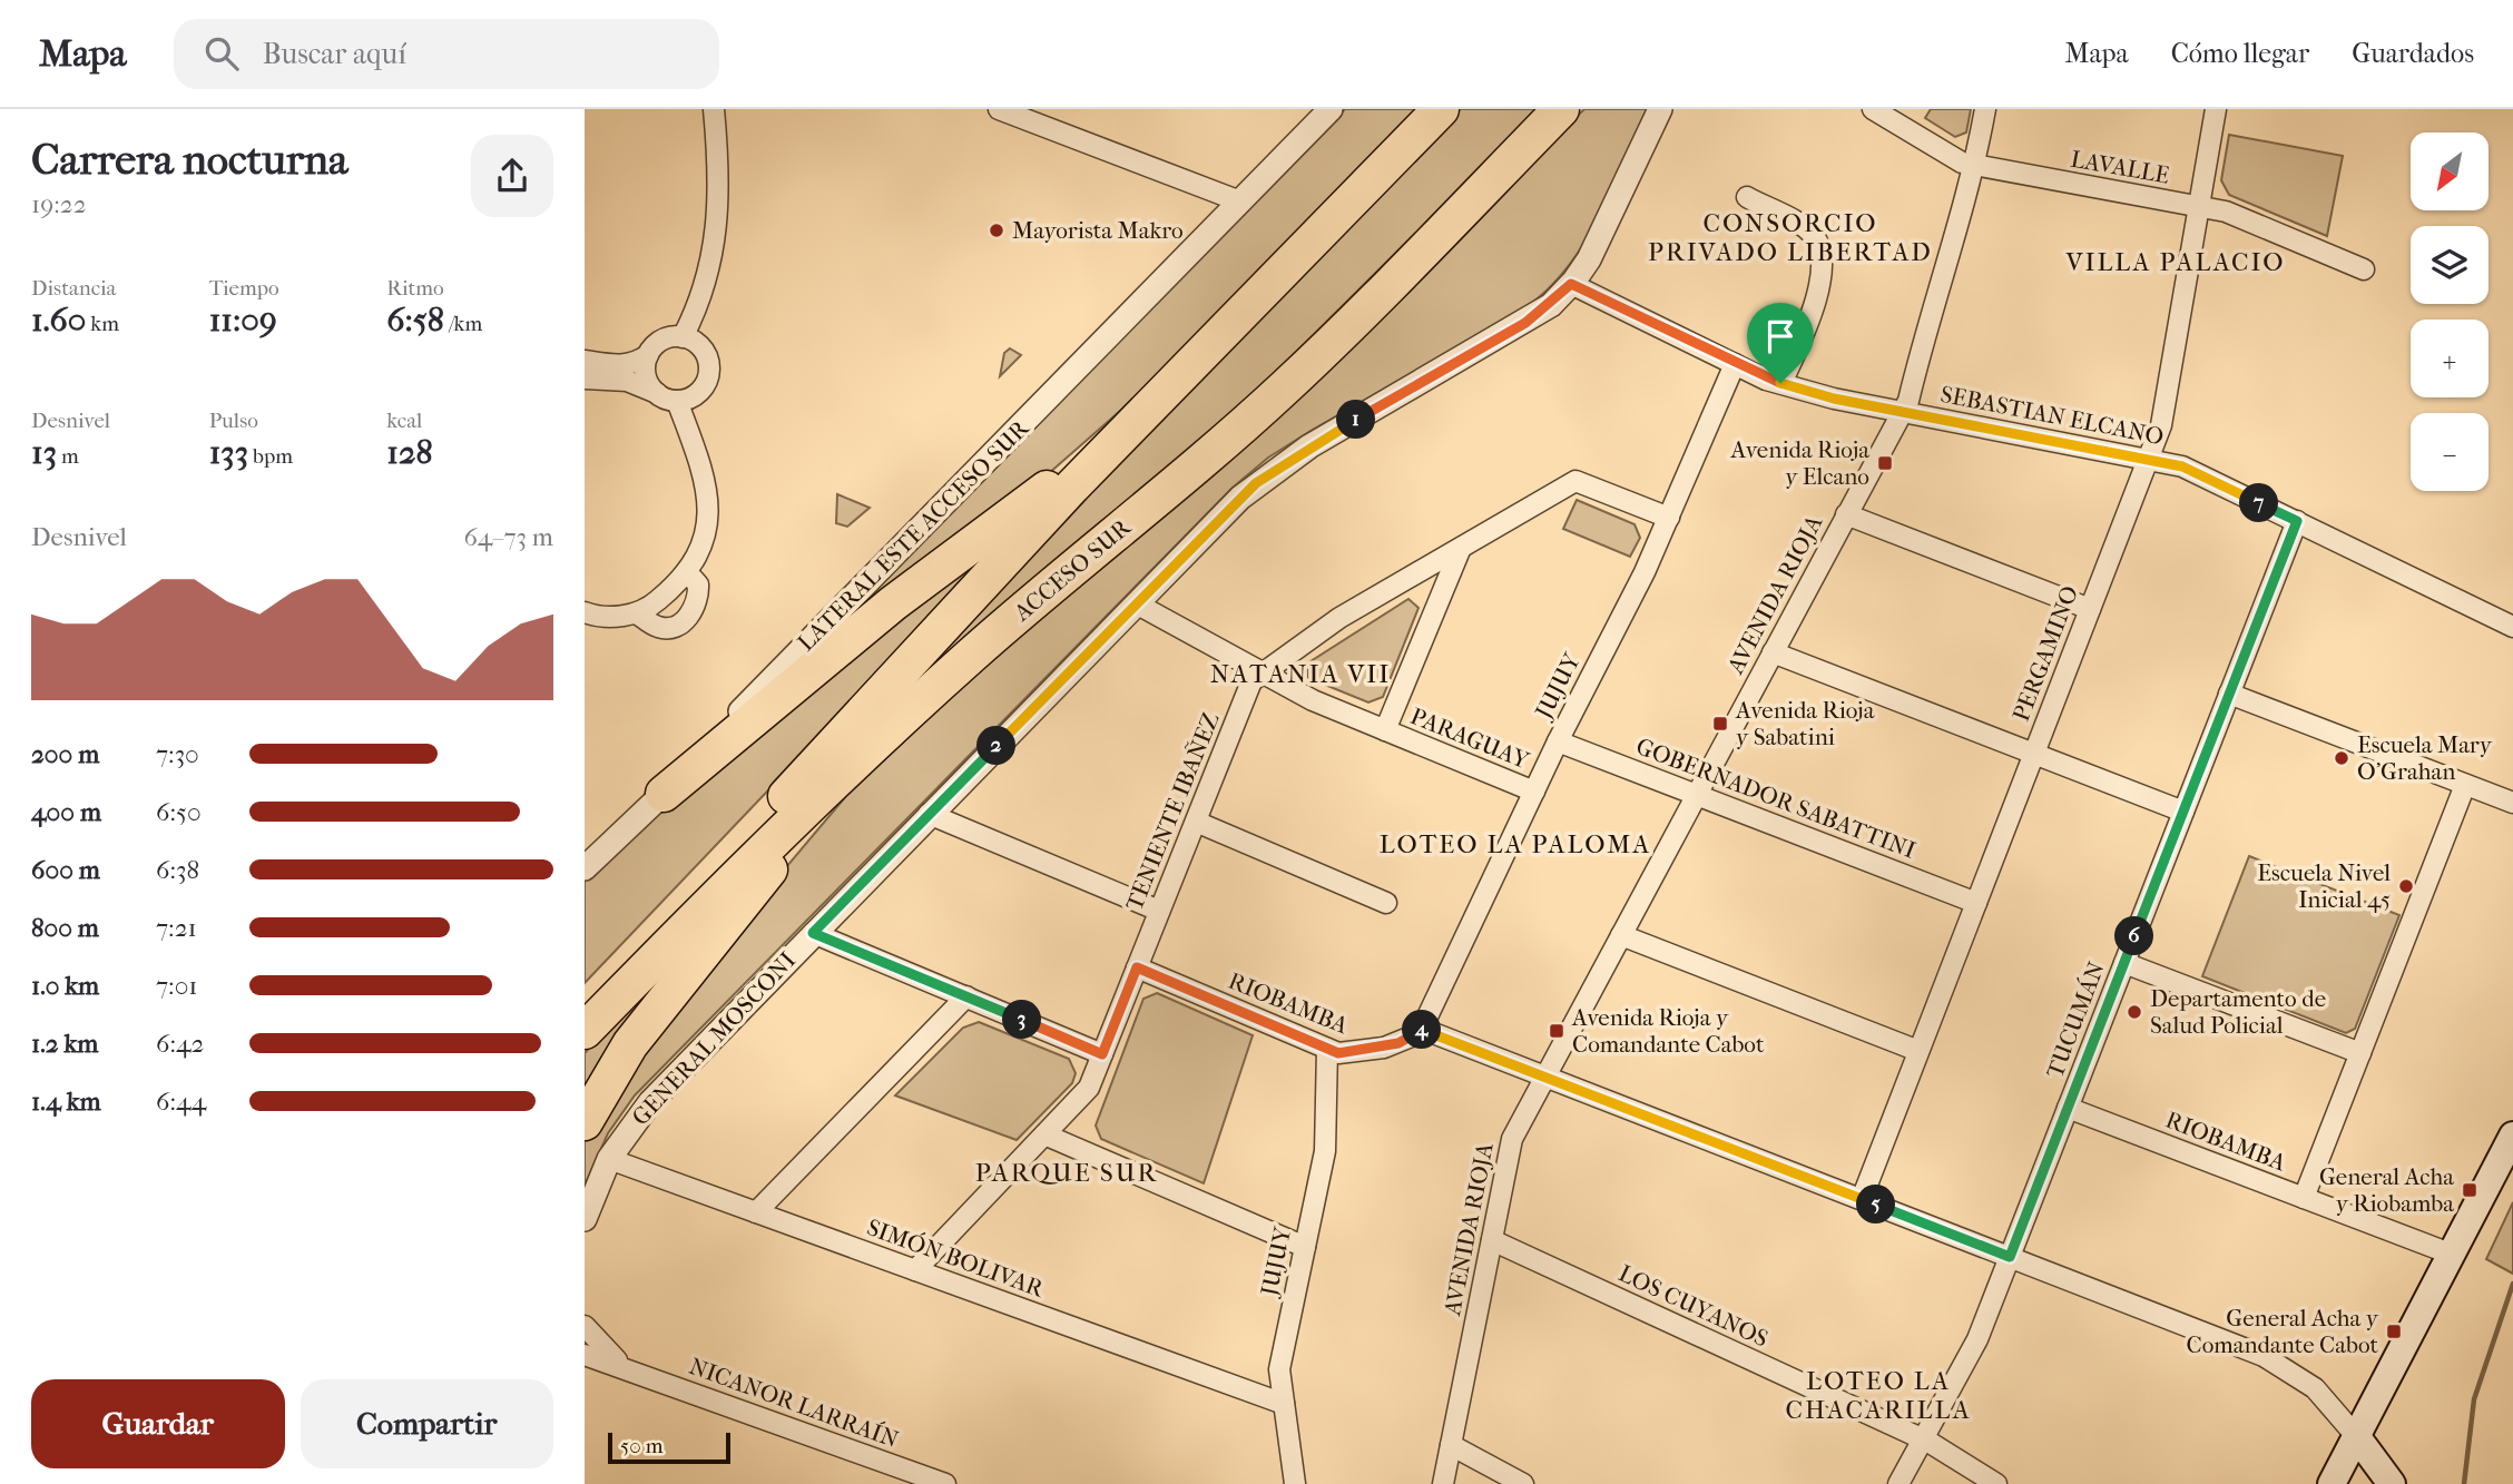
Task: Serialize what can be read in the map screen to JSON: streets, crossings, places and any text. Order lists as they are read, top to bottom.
{
  "streets": {
    "highway": ["ACCESO SUR"],
    "street": [
      "LAVALLE",
      "SEBASTIAN ELCANO",
      "LATERAL ESTE ACCESO SUR",
      "AVENIDA RIOJA",
      "PERGAMINO",
      "JUJUY",
      "PARAGUAY",
      "GOBERNADOR SABATTINI",
      "TENIENTE IBAÑEZ",
      "RIOBAMBA",
      "TUCUMÁN",
      "GENERAL MOSCONI",
      "SIMÓN BOLIVAR",
      "LOS CUYANOS",
      "NICANOR LARRAÍN"
    ]
  },
  "crossings": [
    ["LAVALLE", "AVENIDA RIOJA"],
    ["LAVALLE", "PERGAMINO"],
    ["SEBASTIAN ELCANO", "AVENIDA RIOJA"],
    ["SEBASTIAN ELCANO", "PERGAMINO"],
    ["SEBASTIAN ELCANO", "JUJUY"],
    ["SEBASTIAN ELCANO", "TUCUMÁN"],
    ["SEBASTIAN ELCANO", "GENERAL MOSCONI"],
    ["AVENIDA RIOJA", "GOBERNADOR SABATTINI"],
    ["AVENIDA RIOJA", "LOS CUYANOS"],
    ["PERGAMINO", "GOBERNADOR SABATTINI"],
    ["JUJUY", "PARAGUAY"],
    ["JUJUY", "GOBERNADOR SABATTINI"],
    ["JUJUY", "TENIENTE IBAÑEZ"],
    ["JUJUY", "RIOBAMBA"],
    ["JUJUY", "SIMÓN BOLIVAR"],
    ["PARAGUAY", "TENIENTE IBAÑEZ"],
    ["PARAGUAY", "GENERAL MOSCONI"],
    ["TENIENTE IBAÑEZ", "RIOBAMBA"],
    ["TENIENTE IBAÑEZ", "SIMÓN BOLIVAR"],
    ["RIOBAMBA", "TUCUMÁN"],
    ["TUCUMÁN", "LOS CUYANOS"],
    ["GENERAL MOSCONI", "SIMÓN BOLIVAR"]
  ],
  "districts": [
    "CONSORCIO PRIVADO LIBERTAD",
    "VILLA PALACIO",
    "NATANIA VII",
    "LOTEO LA PALOMA",
    "PARQUE SUR",
    "LOTEO LA CHACARILLA"
  ],
  "places": {
    "other": [
      "Mayorista Makro",
      "Escuela Mary O'Grahan",
      "Escuela Nivel Inicial 45",
      "Departamento de Salud Policial"
    ],
    "transit": [
      "Avenida Rioja y Elcano",
      "Avenida Rioja y Sabatini",
      "Avenida Rioja y Comandante Cabot",
      "General Acha y Riobamba",
      "General Acha y Comandante Cabot"
    ]
  },
  "scale_bar": "50 m",
  "north": "bottom left",
  "page": {
    "header": "Mapa",
    "search": "Buscar aquí",
    "nav": ["Mapa", "Cómo llegar", "Guardados"],
    "heading": ["Carrera nocturna", "19:22"],
    "map_buttons": ["+", "−"],
    "stats": [
      ["Distancia", "1.60 km"],
      ["Tiempo", "11:09"],
      ["Ritmo", "6:58 /km"],
      ["Desnivel", "13 m"],
      ["Pulso", "133 bpm"],
      ["kcal", "128"]
    ],
    "pins": [
      "1",
      "7",
      "2",
      "6",
      "3",
      "4",
      "5"
    ],
    "chart": ["Desnivel", "64–73 m"],
    "list": [
      {
        "name": "200 m",
        "note": "7:30"
      },
      {
        "name": "400 m",
        "note": "6:50"
      },
      {
        "name": "600 m",
        "note": "6:38"
      },
      {
        "name": "800 m",
        "note": "7:21"
      },
      {
        "name": "1.0 km",
        "note": "7:01"
      },
      {
        "name": "1.2 km",
        "note": "6:42"
      },
      {
        "name": "1.4 km",
        "note": "6:44"
      }
    ],
    "buttons": ["Guardar", "Compartir"],
    "scale": "50 m"
  }
}
